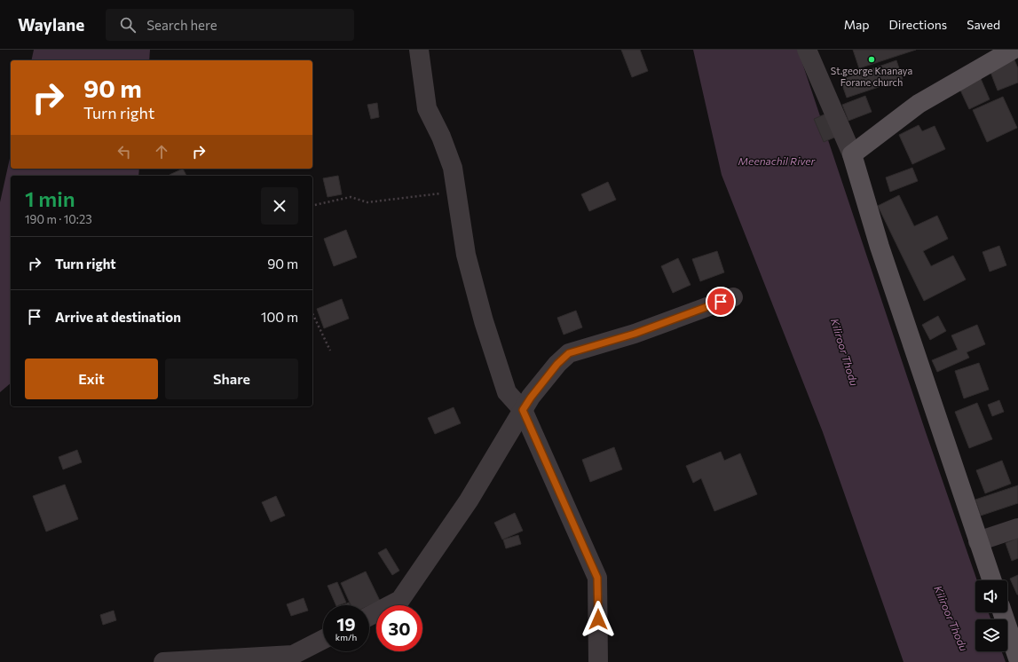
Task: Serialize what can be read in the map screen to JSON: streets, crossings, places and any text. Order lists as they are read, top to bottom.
{
  "water": ["Meenachil River", "Kiliroor Thodu"],
  "places": ["St.george Knanaya Forane church"],
  "page": {
    "header": "Waylane",
    "search": "Search here",
    "nav": ["Map", "Directions", "Saved"],
    "turn": ["90 m", "Turn right"],
    "heading": ["1 min", "190 m · 10:23"],
    "list": [
      {
        "name": "Turn right",
        "value": "90 m"
      },
      {
        "name": "Arrive at destination",
        "value": "100 m"
      }
    ],
    "buttons": ["Exit", "Share"],
    "speed": "19 km/h",
    "limit": "30"
  }
}
